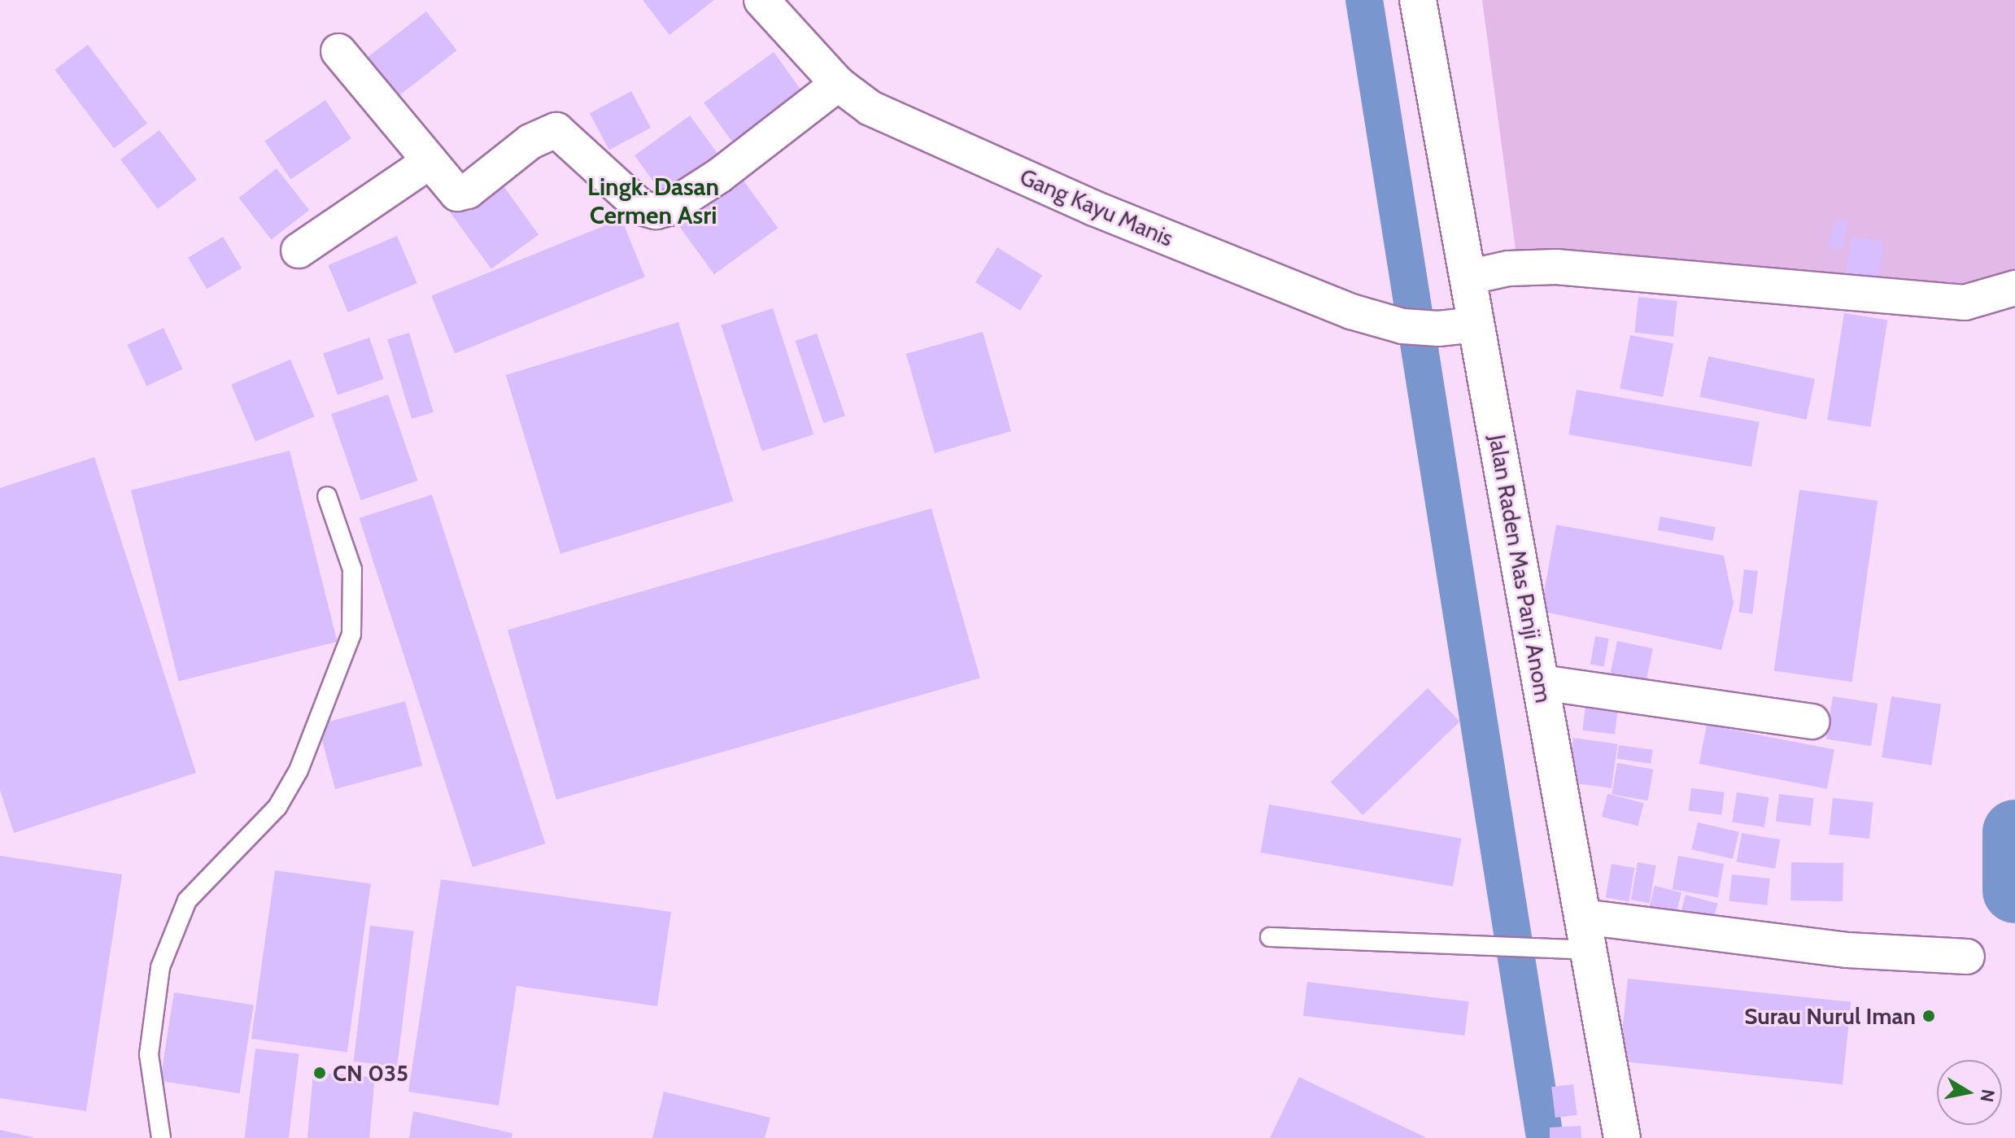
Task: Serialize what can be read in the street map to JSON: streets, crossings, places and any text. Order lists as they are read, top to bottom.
{
  "streets": {
    "street": ["Gang Kayu Manis", "Jalan Raden Mas Panji Anom"]
  },
  "crossings": [
    ["Gang Kayu Manis", "Jalan Raden Mas Panji Anom"]
  ],
  "districts": ["Lingk. Dasan Cermen Asri"],
  "places": ["Surau Nurul Iman", "CN 035"],
  "north": "right"
}
